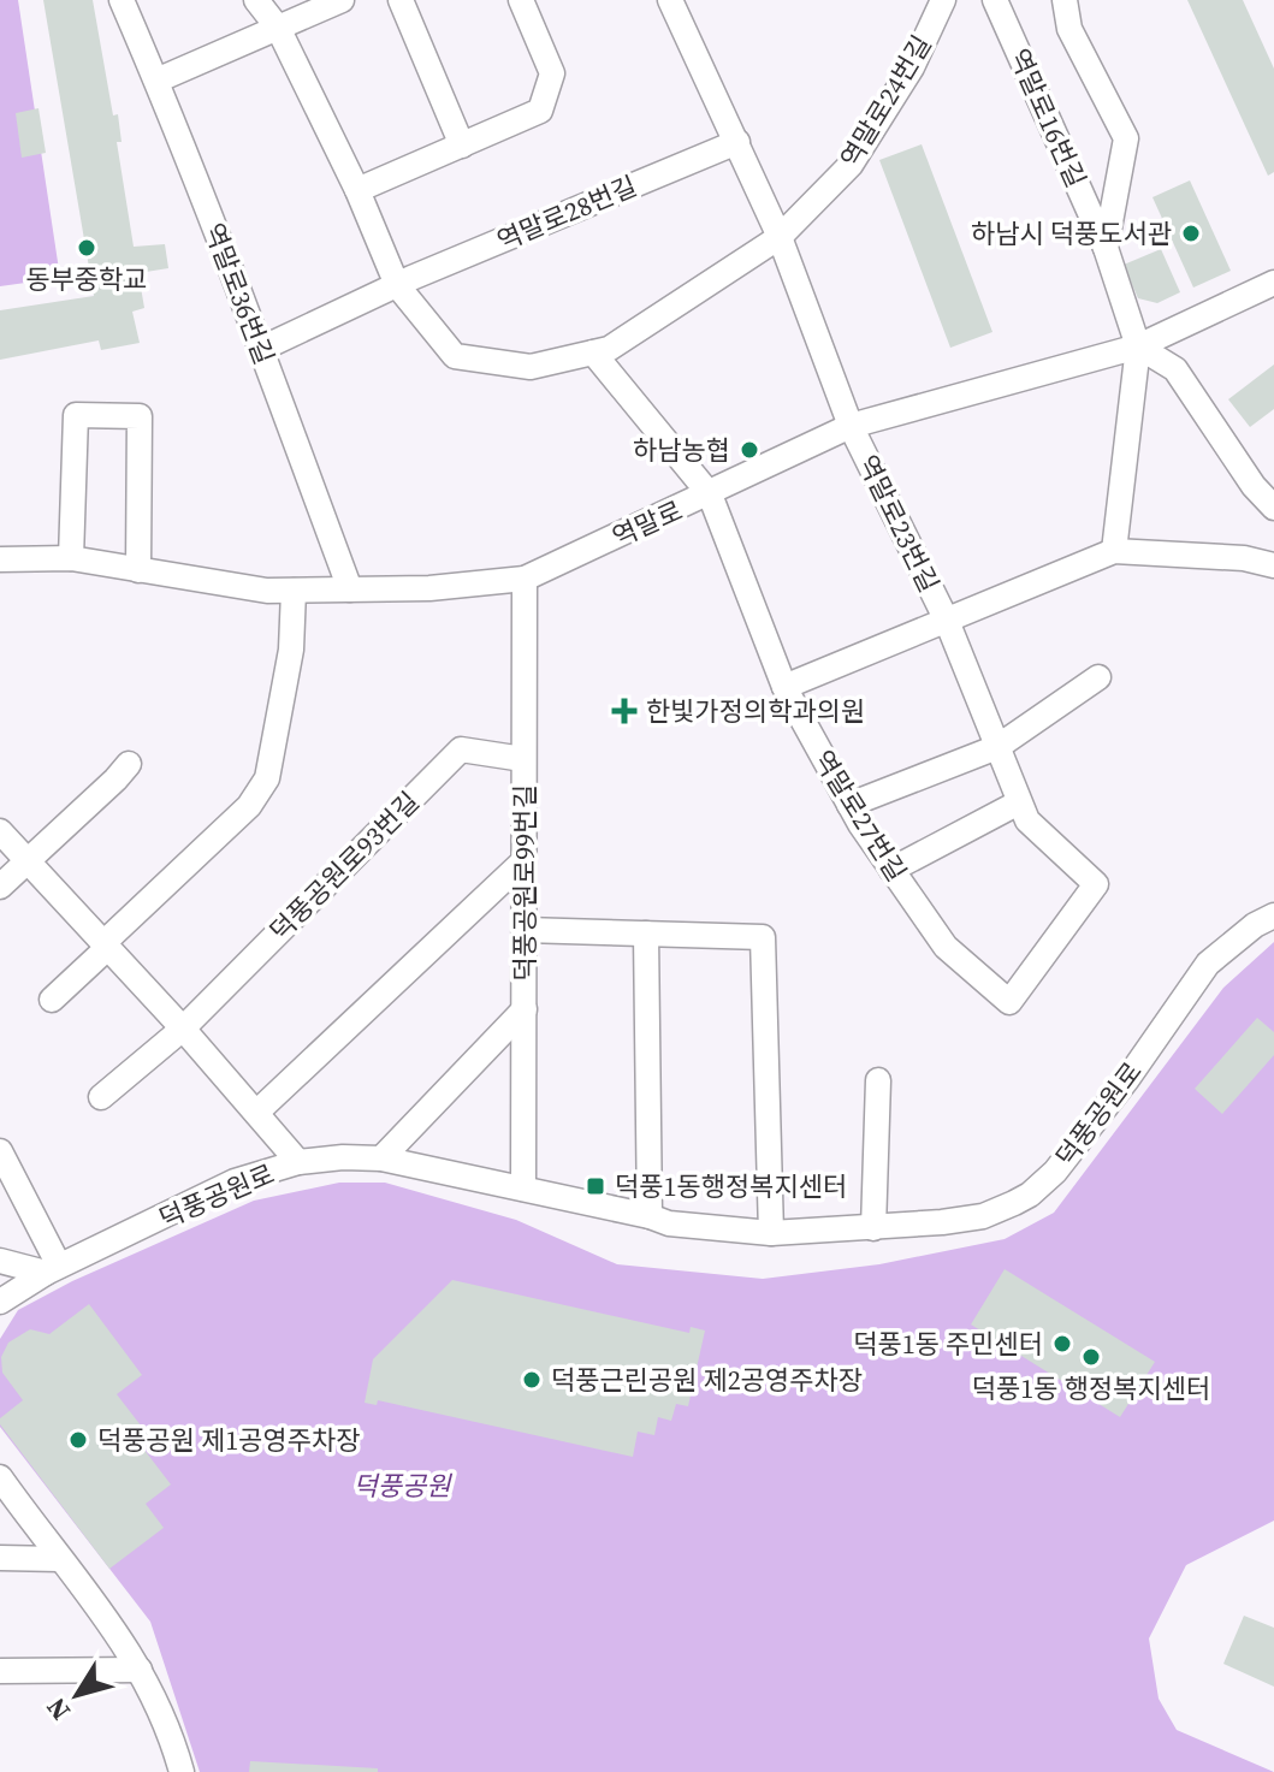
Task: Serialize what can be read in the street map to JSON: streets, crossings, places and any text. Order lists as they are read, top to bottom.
{
  "streets": {
    "street": [
      "역말로24번길",
      "역말로16번길",
      "역말로28번길",
      "역말로36번길",
      "역말로",
      "역말로23번길",
      "역말로27번길",
      "덕풍공원로93번길",
      "덕풍공원로99번길",
      "덕풍공원로"
    ]
  },
  "crossings": [
    ["역말로16번길", "역말로"],
    ["역말로28번길", "역말로36번길"],
    ["역말로36번길", "역말로"],
    ["역말로", "역말로23번길"],
    ["역말로", "역말로27번길"],
    ["역말로", "덕풍공원로99번길"],
    ["역말로23번길", "역말로27번길"],
    ["덕풍공원로93번길", "덕풍공원로99번길"],
    ["덕풍공원로99번길", "덕풍공원로"]
  ],
  "parks": ["덕풍공원"],
  "places": {
    "other": [
      "하남시 덕풍도서관",
      "동부중학교",
      "하남농협",
      "덕풍1동 주민센터",
      "덕풍1동 행정복지센터",
      "덕풍근린공원 제2공영주차장",
      "덕풍공원 제1공영주차장"
    ],
    "health": ["한빛가정의학과의원"],
    "transit": ["덕풍1동행정복지센터"]
  },
  "north": "bottom left"
}
